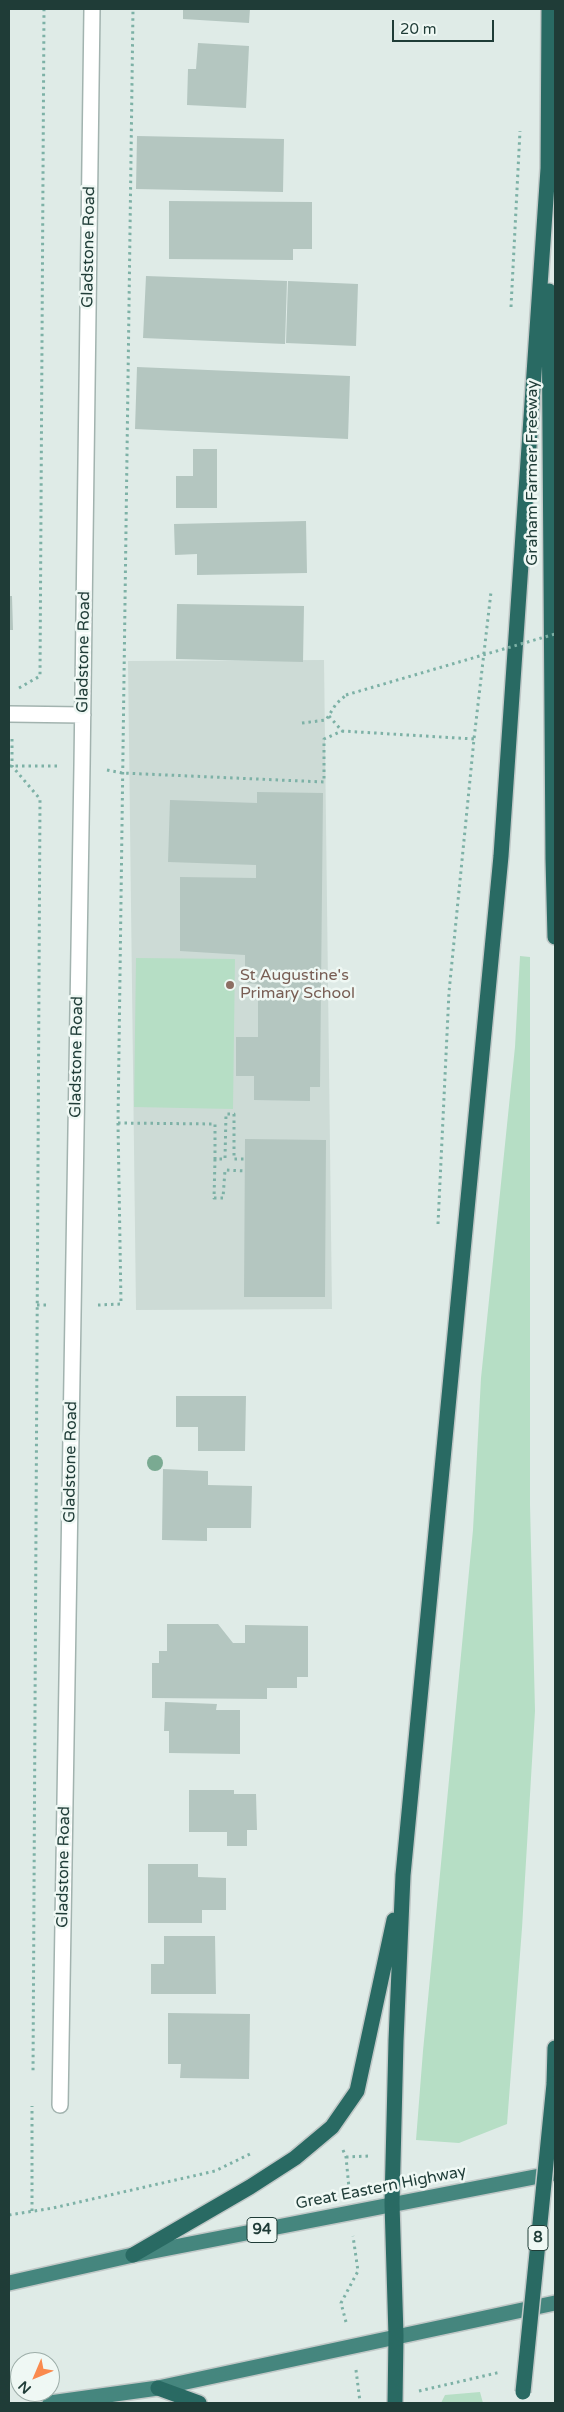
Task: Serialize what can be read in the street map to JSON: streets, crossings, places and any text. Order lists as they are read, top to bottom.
{
  "streets": {
    "highway": [
      "Graham Farmer Freeway",
      "Great Eastern Highway",
      "94",
      "8"
    ],
    "street": ["Gladstone Road"]
  },
  "places": ["St Augustine's Primary School"],
  "scale_bar": "20 m",
  "north": "bottom left"
}
